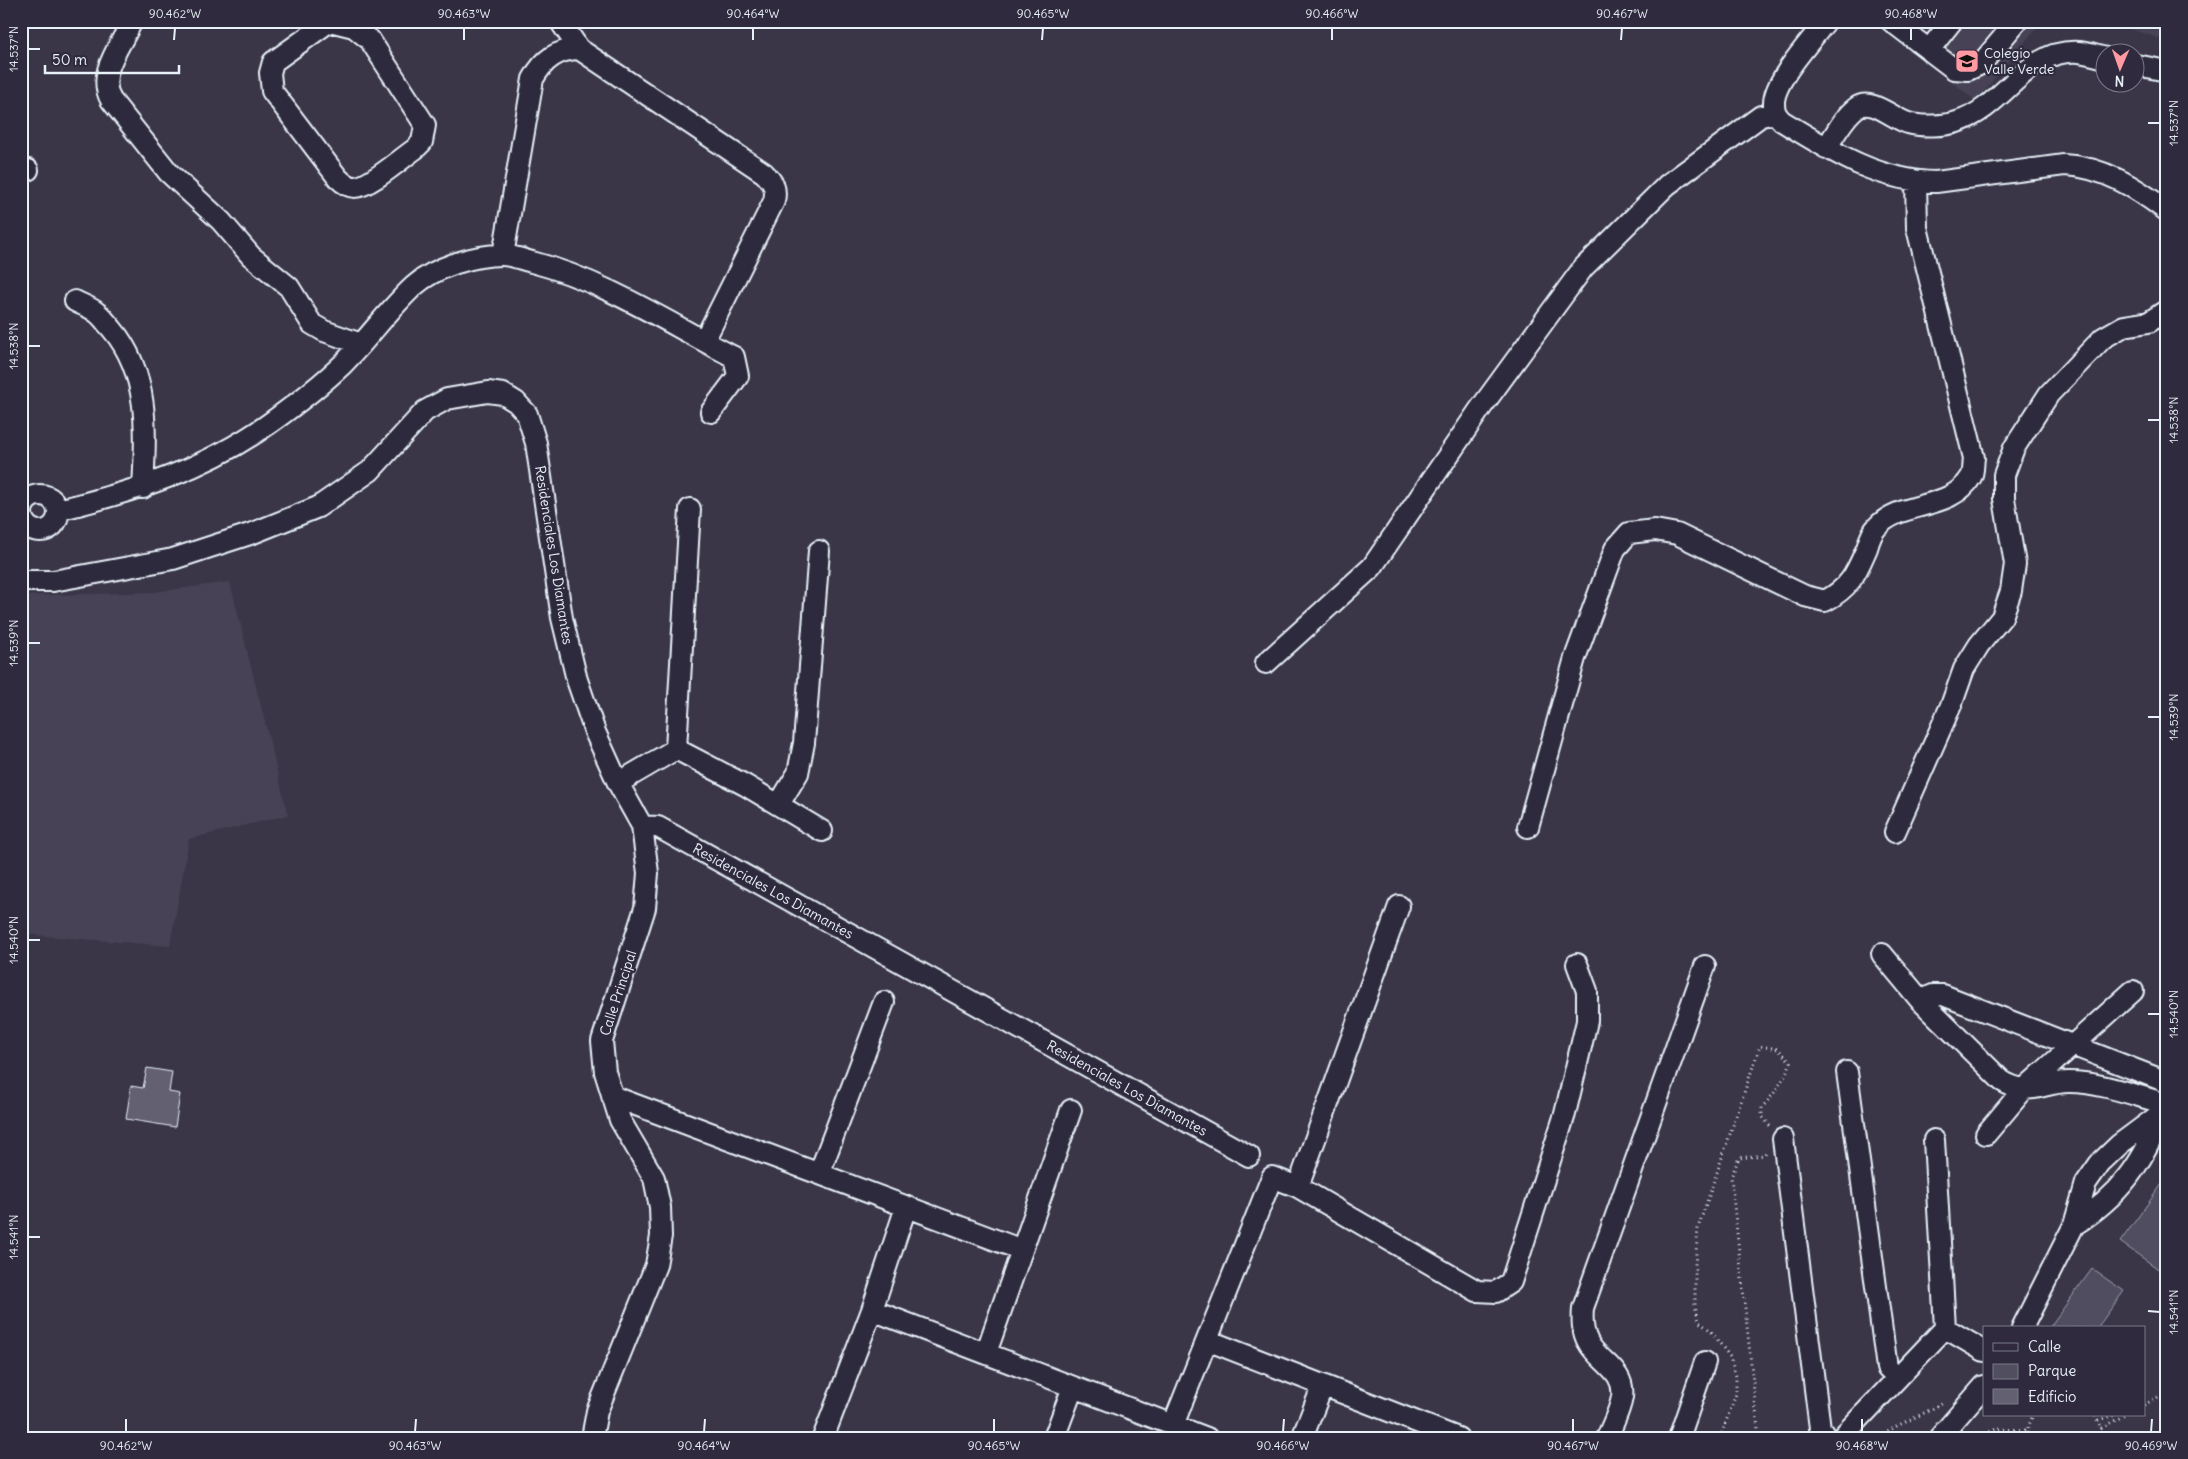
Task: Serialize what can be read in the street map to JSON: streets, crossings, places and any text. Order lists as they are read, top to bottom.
{
  "streets": {
    "street": ["Residenciales Los Diamantes", "Calle Principal"]
  },
  "crossings": [
    ["Residenciales Los Diamantes", "Calle Principal"]
  ],
  "places": {
    "school or university": ["Colegio Valle Verde"]
  },
  "legend": ["Calle", "Parque", "Edificio"],
  "scale_bar": "50 m",
  "north": "bottom",
  "coordinates": [
    "90.462°W",
    "90.463°W",
    "90.464°W",
    "90.465°W",
    "90.466°W",
    "90.467°W",
    "90.468°W",
    "14.537°N",
    "14.538°N",
    "14.539°N",
    "14.540°N",
    "14.541°N",
    "90.469°W"
  ]
}
